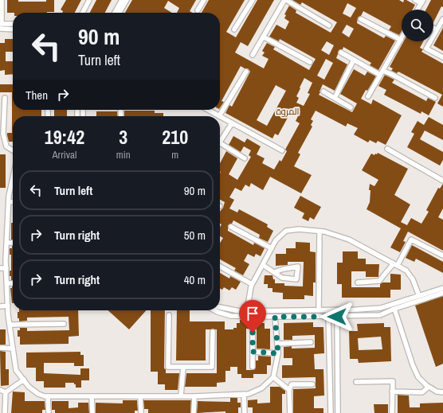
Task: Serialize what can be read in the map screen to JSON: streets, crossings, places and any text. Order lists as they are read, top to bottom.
{
  "districts": ["المروة"],
  "page": {
    "turn": ["90 m", "Turn left"],
    "then": "Then",
    "eta": [
      "19:42",
      "Arrival",
      "3",
      "min",
      "210",
      "m"
    ],
    "list": [
      {
        "name": "Turn left",
        "value": "90 m"
      },
      {
        "name": "Turn right",
        "value": "50 m"
      },
      {
        "name": "Turn right",
        "value": "40 m"
      }
    ]
  }
}
